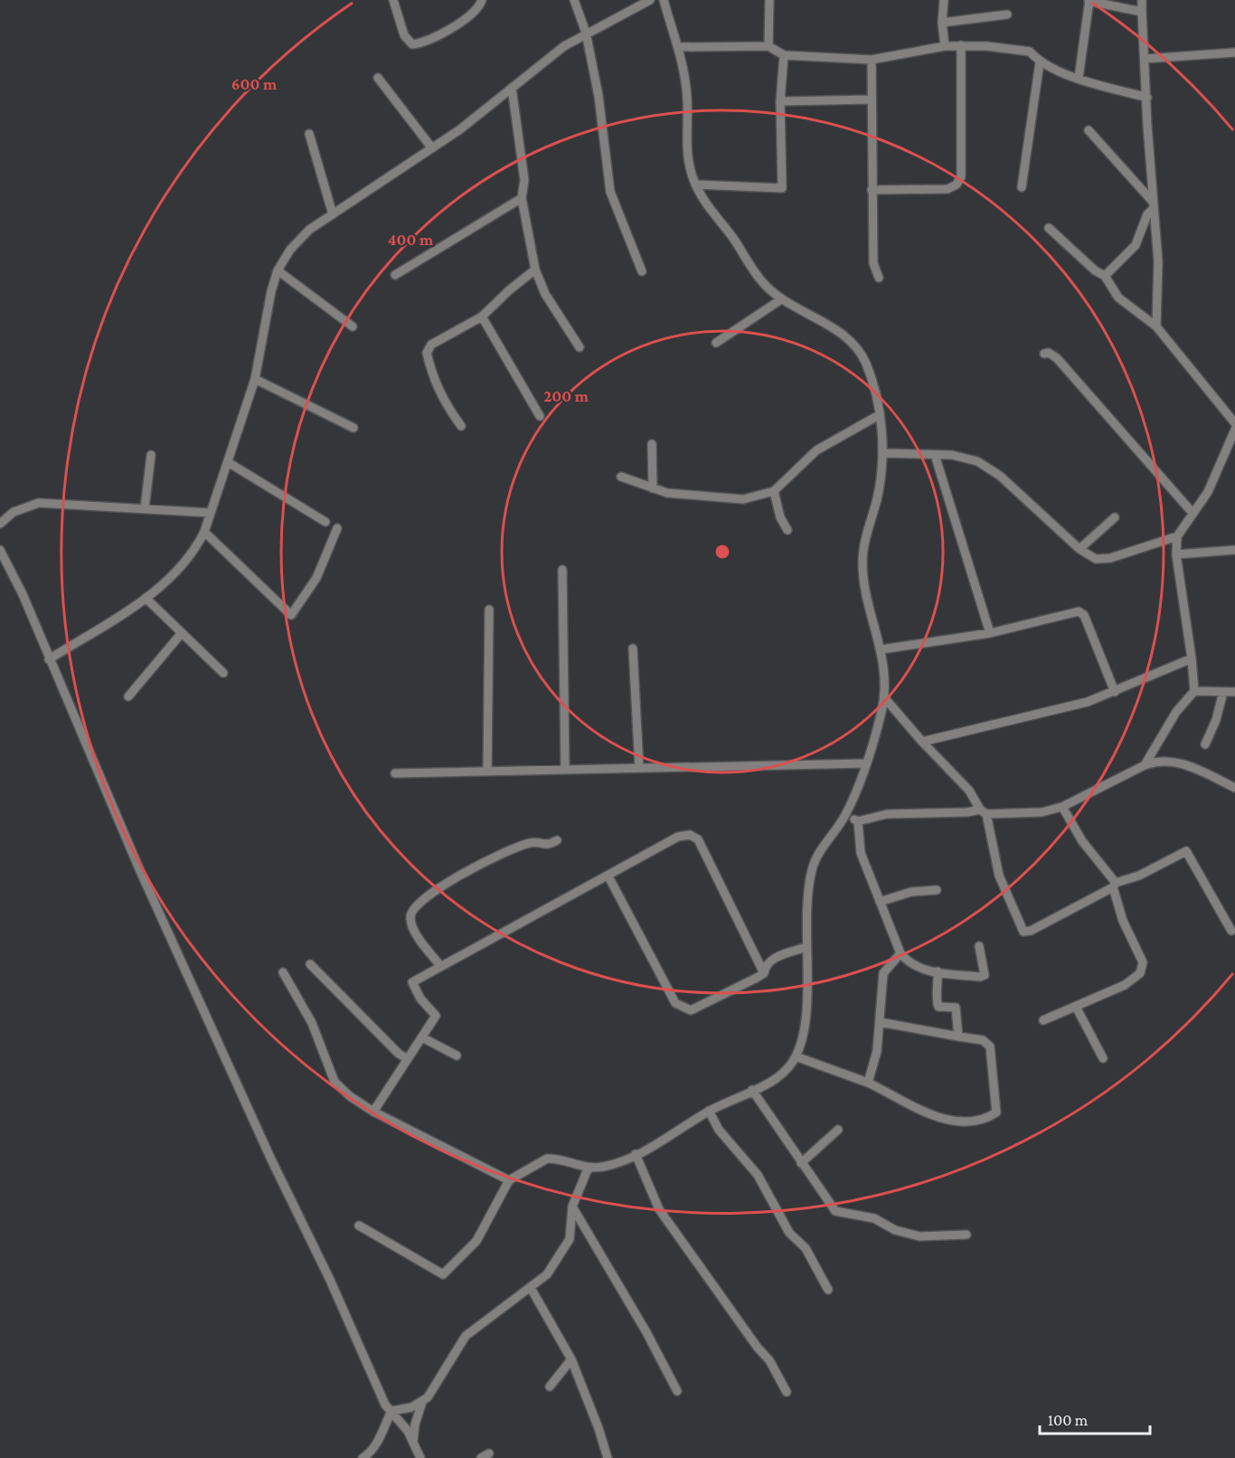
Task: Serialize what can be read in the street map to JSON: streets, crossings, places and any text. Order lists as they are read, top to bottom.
{
  "scale_bar": "100 m",
  "rings": ["600 m", "400 m", "200 m"]
}
